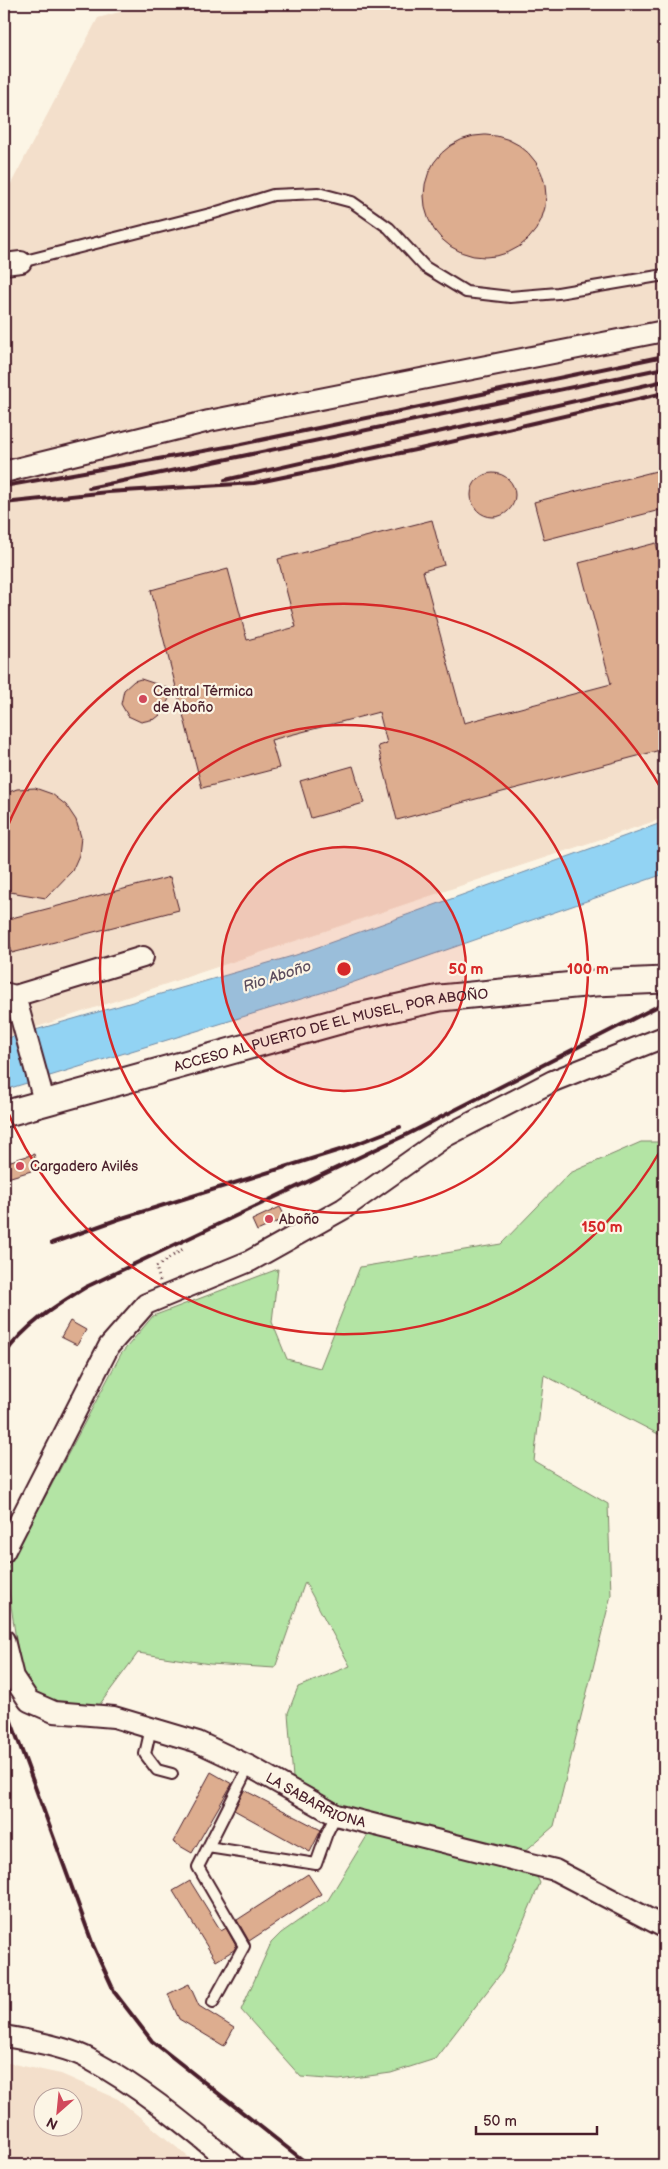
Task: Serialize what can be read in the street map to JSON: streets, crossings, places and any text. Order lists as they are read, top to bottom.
{
  "streets": {
    "street": ["ACCESO AL PUERTO DE EL MUSEL, POR ABOÑO", "LA SABARRIONA"]
  },
  "water": ["Rio Aboño"],
  "places": ["Central Térmica de Aboño", "Cargadero Avilés", "Aboño"],
  "scale_bar": "50 m",
  "north": "bottom left",
  "rings": ["50 m", "100 m", "150 m"]
}
